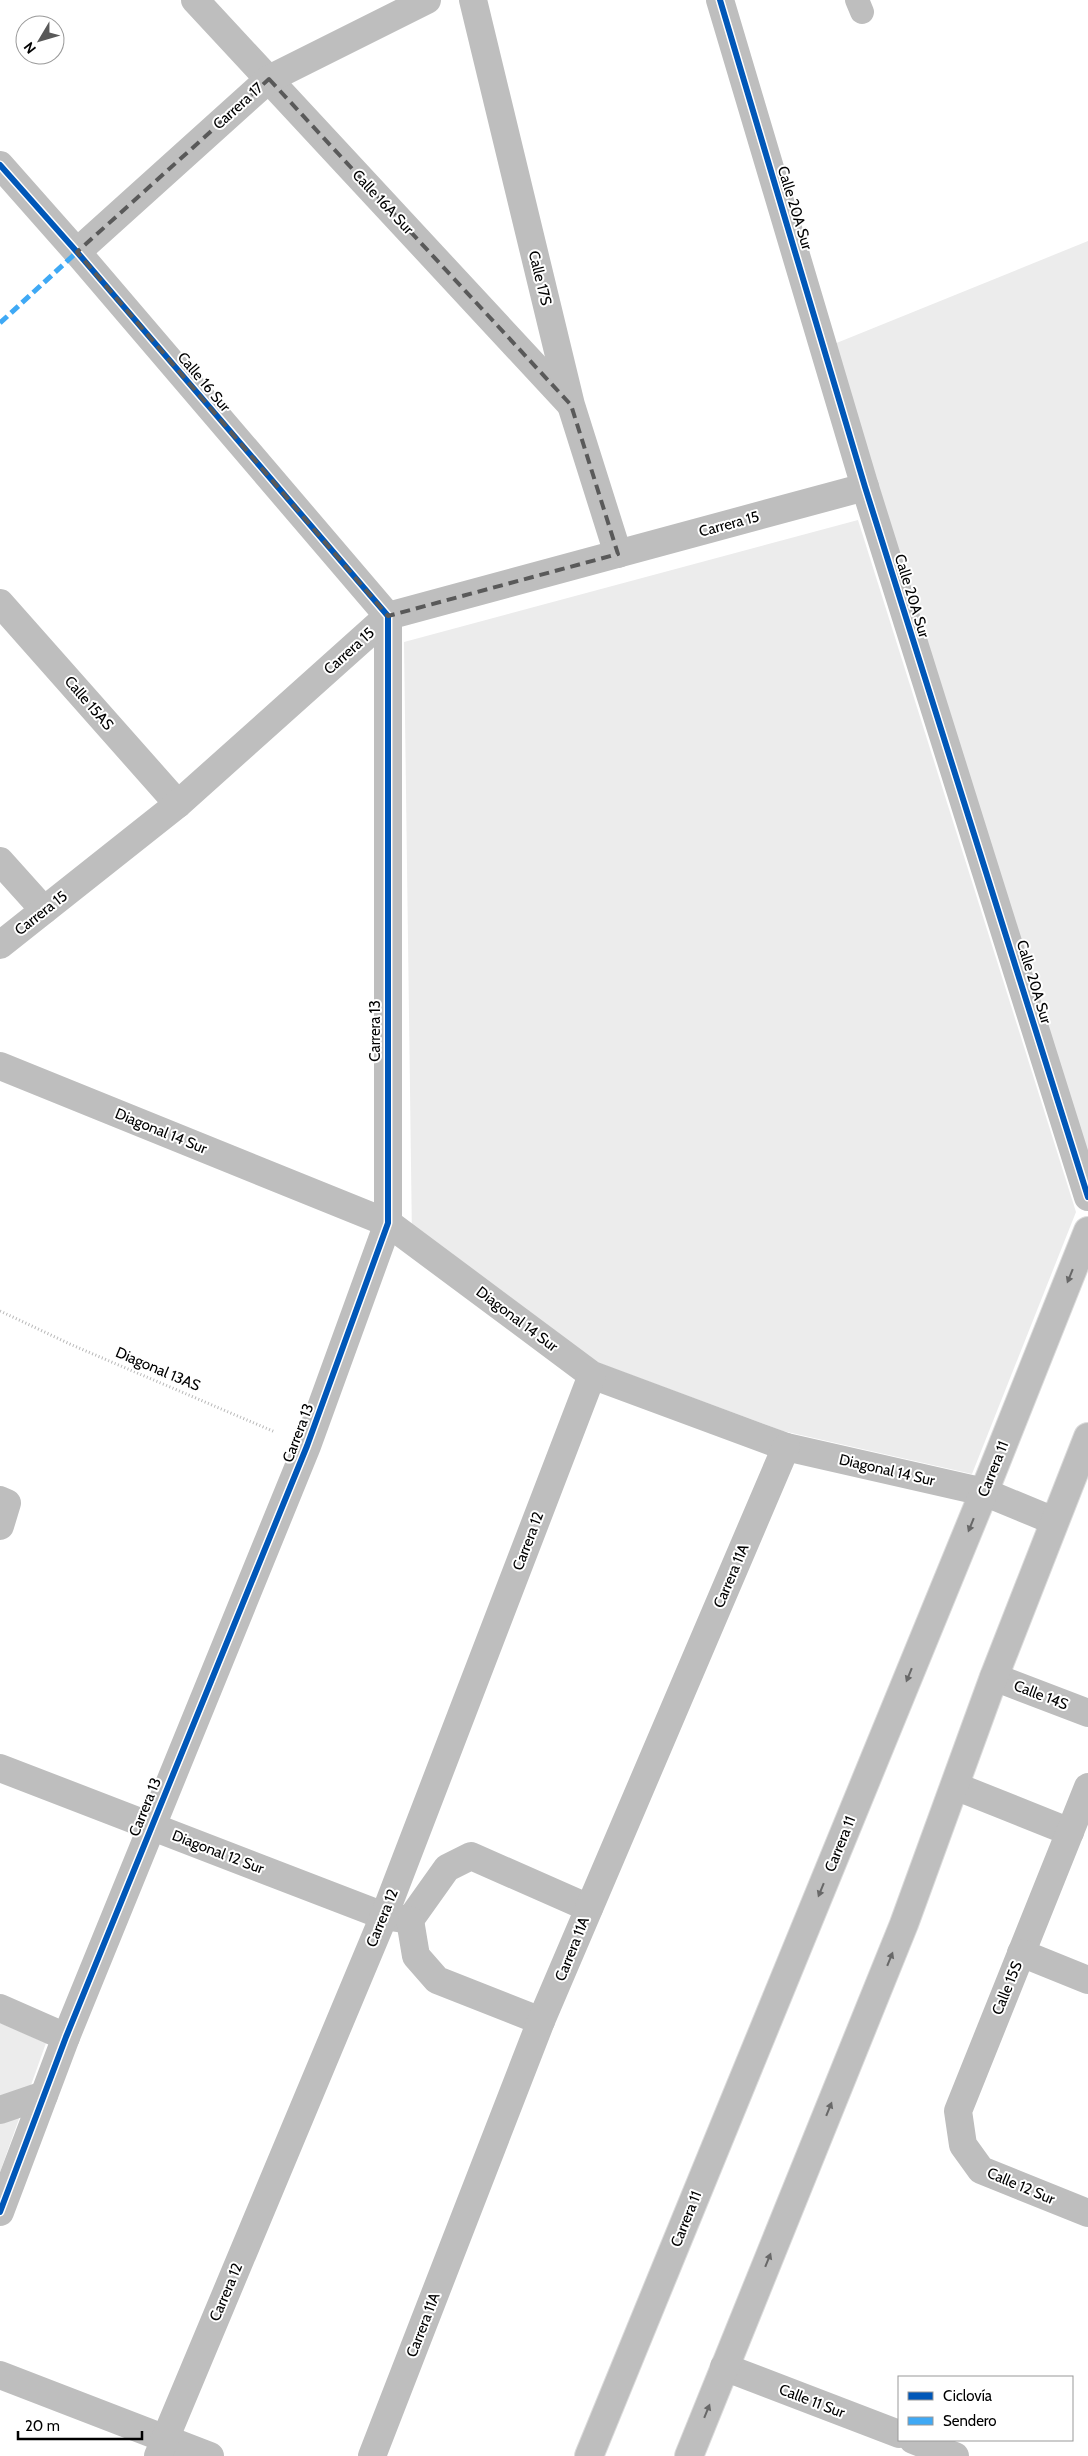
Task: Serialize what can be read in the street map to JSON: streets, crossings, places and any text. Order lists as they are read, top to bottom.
{
  "streets": {
    "street": [
      "Carrera 17",
      "Calle 16A Sur",
      "Calle 20A Sur",
      "Calle 17S",
      "Calle 16 Sur",
      "Carrera 15",
      "Calle 15AS",
      "Carrera 13",
      "Diagonal 14 Sur",
      "Carrera 11",
      "Carrera 12",
      "Carrera 11A",
      "Calle 14S",
      "Diagonal 12 Sur",
      "Calle 15S",
      "Calle 12 Sur",
      "Calle 11 Sur"
    ],
    "path": ["Diagonal 13AS"]
  },
  "crossings": [
    ["Carrera 17", "Calle 16A Sur"],
    ["Carrera 17", "Calle 16 Sur"],
    ["Calle 16A Sur", "Calle 17S"],
    ["Calle 20A Sur", "Carrera 15"],
    ["Calle 17S", "Carrera 15"],
    ["Calle 16 Sur", "Carrera 15"],
    ["Calle 16 Sur", "Carrera 13"],
    ["Carrera 15", "Calle 15AS"],
    ["Carrera 15", "Carrera 13"],
    ["Carrera 13", "Diagonal 14 Sur"],
    ["Carrera 13", "Diagonal 13AS"],
    ["Carrera 13", "Diagonal 12 Sur"],
    ["Diagonal 14 Sur", "Carrera 11"],
    ["Diagonal 14 Sur", "Carrera 12"],
    ["Diagonal 14 Sur", "Carrera 11A"],
    ["Carrera 12", "Diagonal 12 Sur"],
    ["Calle 15S", "Calle 12 Sur"]
  ],
  "legend": ["Ciclovía", "Sendero"],
  "scale_bar": "20 m",
  "north": "bottom left"
}
